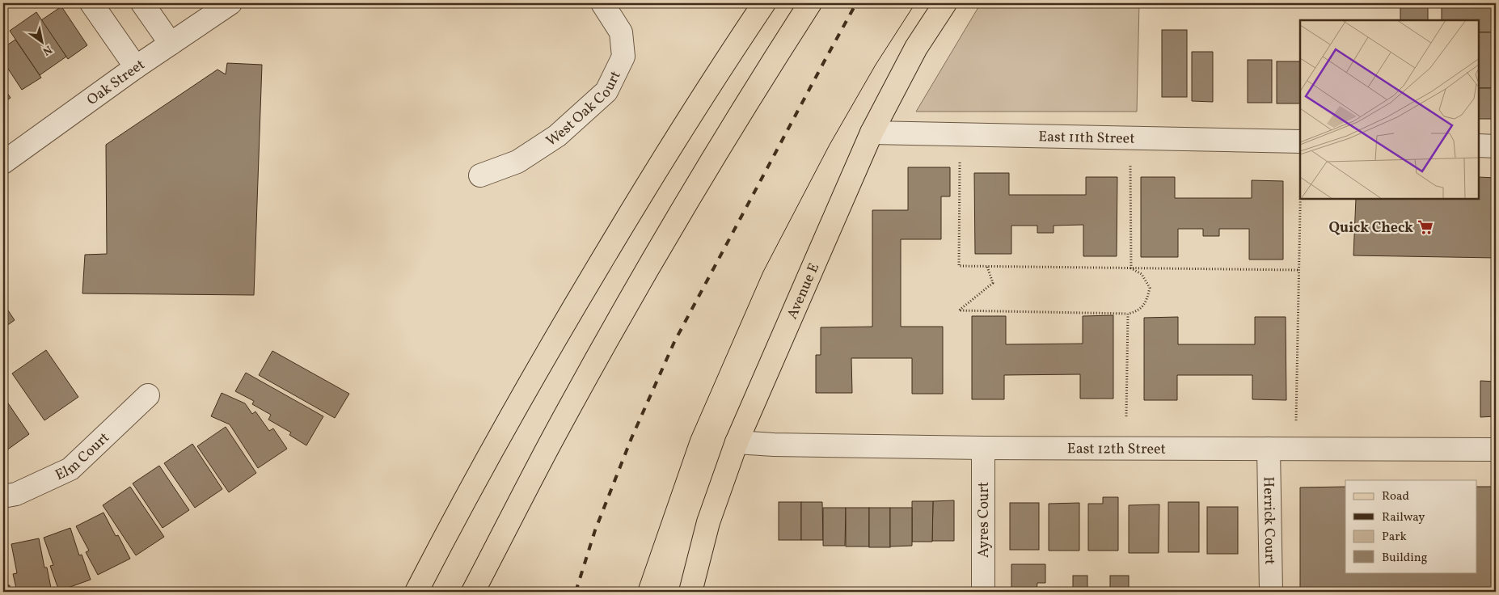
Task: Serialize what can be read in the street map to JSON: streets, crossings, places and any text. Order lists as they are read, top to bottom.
{
  "streets": {
    "main road": ["Avenue E"],
    "street": [
      "Oak Street",
      "West Oak Court",
      "East 11th Street",
      "East 12th Street",
      "Elm Court",
      "Ayres Court",
      "Herrick Court"
    ]
  },
  "crossings": [
    ["East 11th Street", "Avenue E"],
    ["Avenue E", "East 12th Street"],
    ["East 12th Street", "Ayres Court"],
    ["East 12th Street", "Herrick Court"]
  ],
  "places": {
    "supermarket": ["Quick Check"]
  },
  "legend": [
    "Road",
    "Railway",
    "Park",
    "Building"
  ],
  "north": "bottom right"
}
